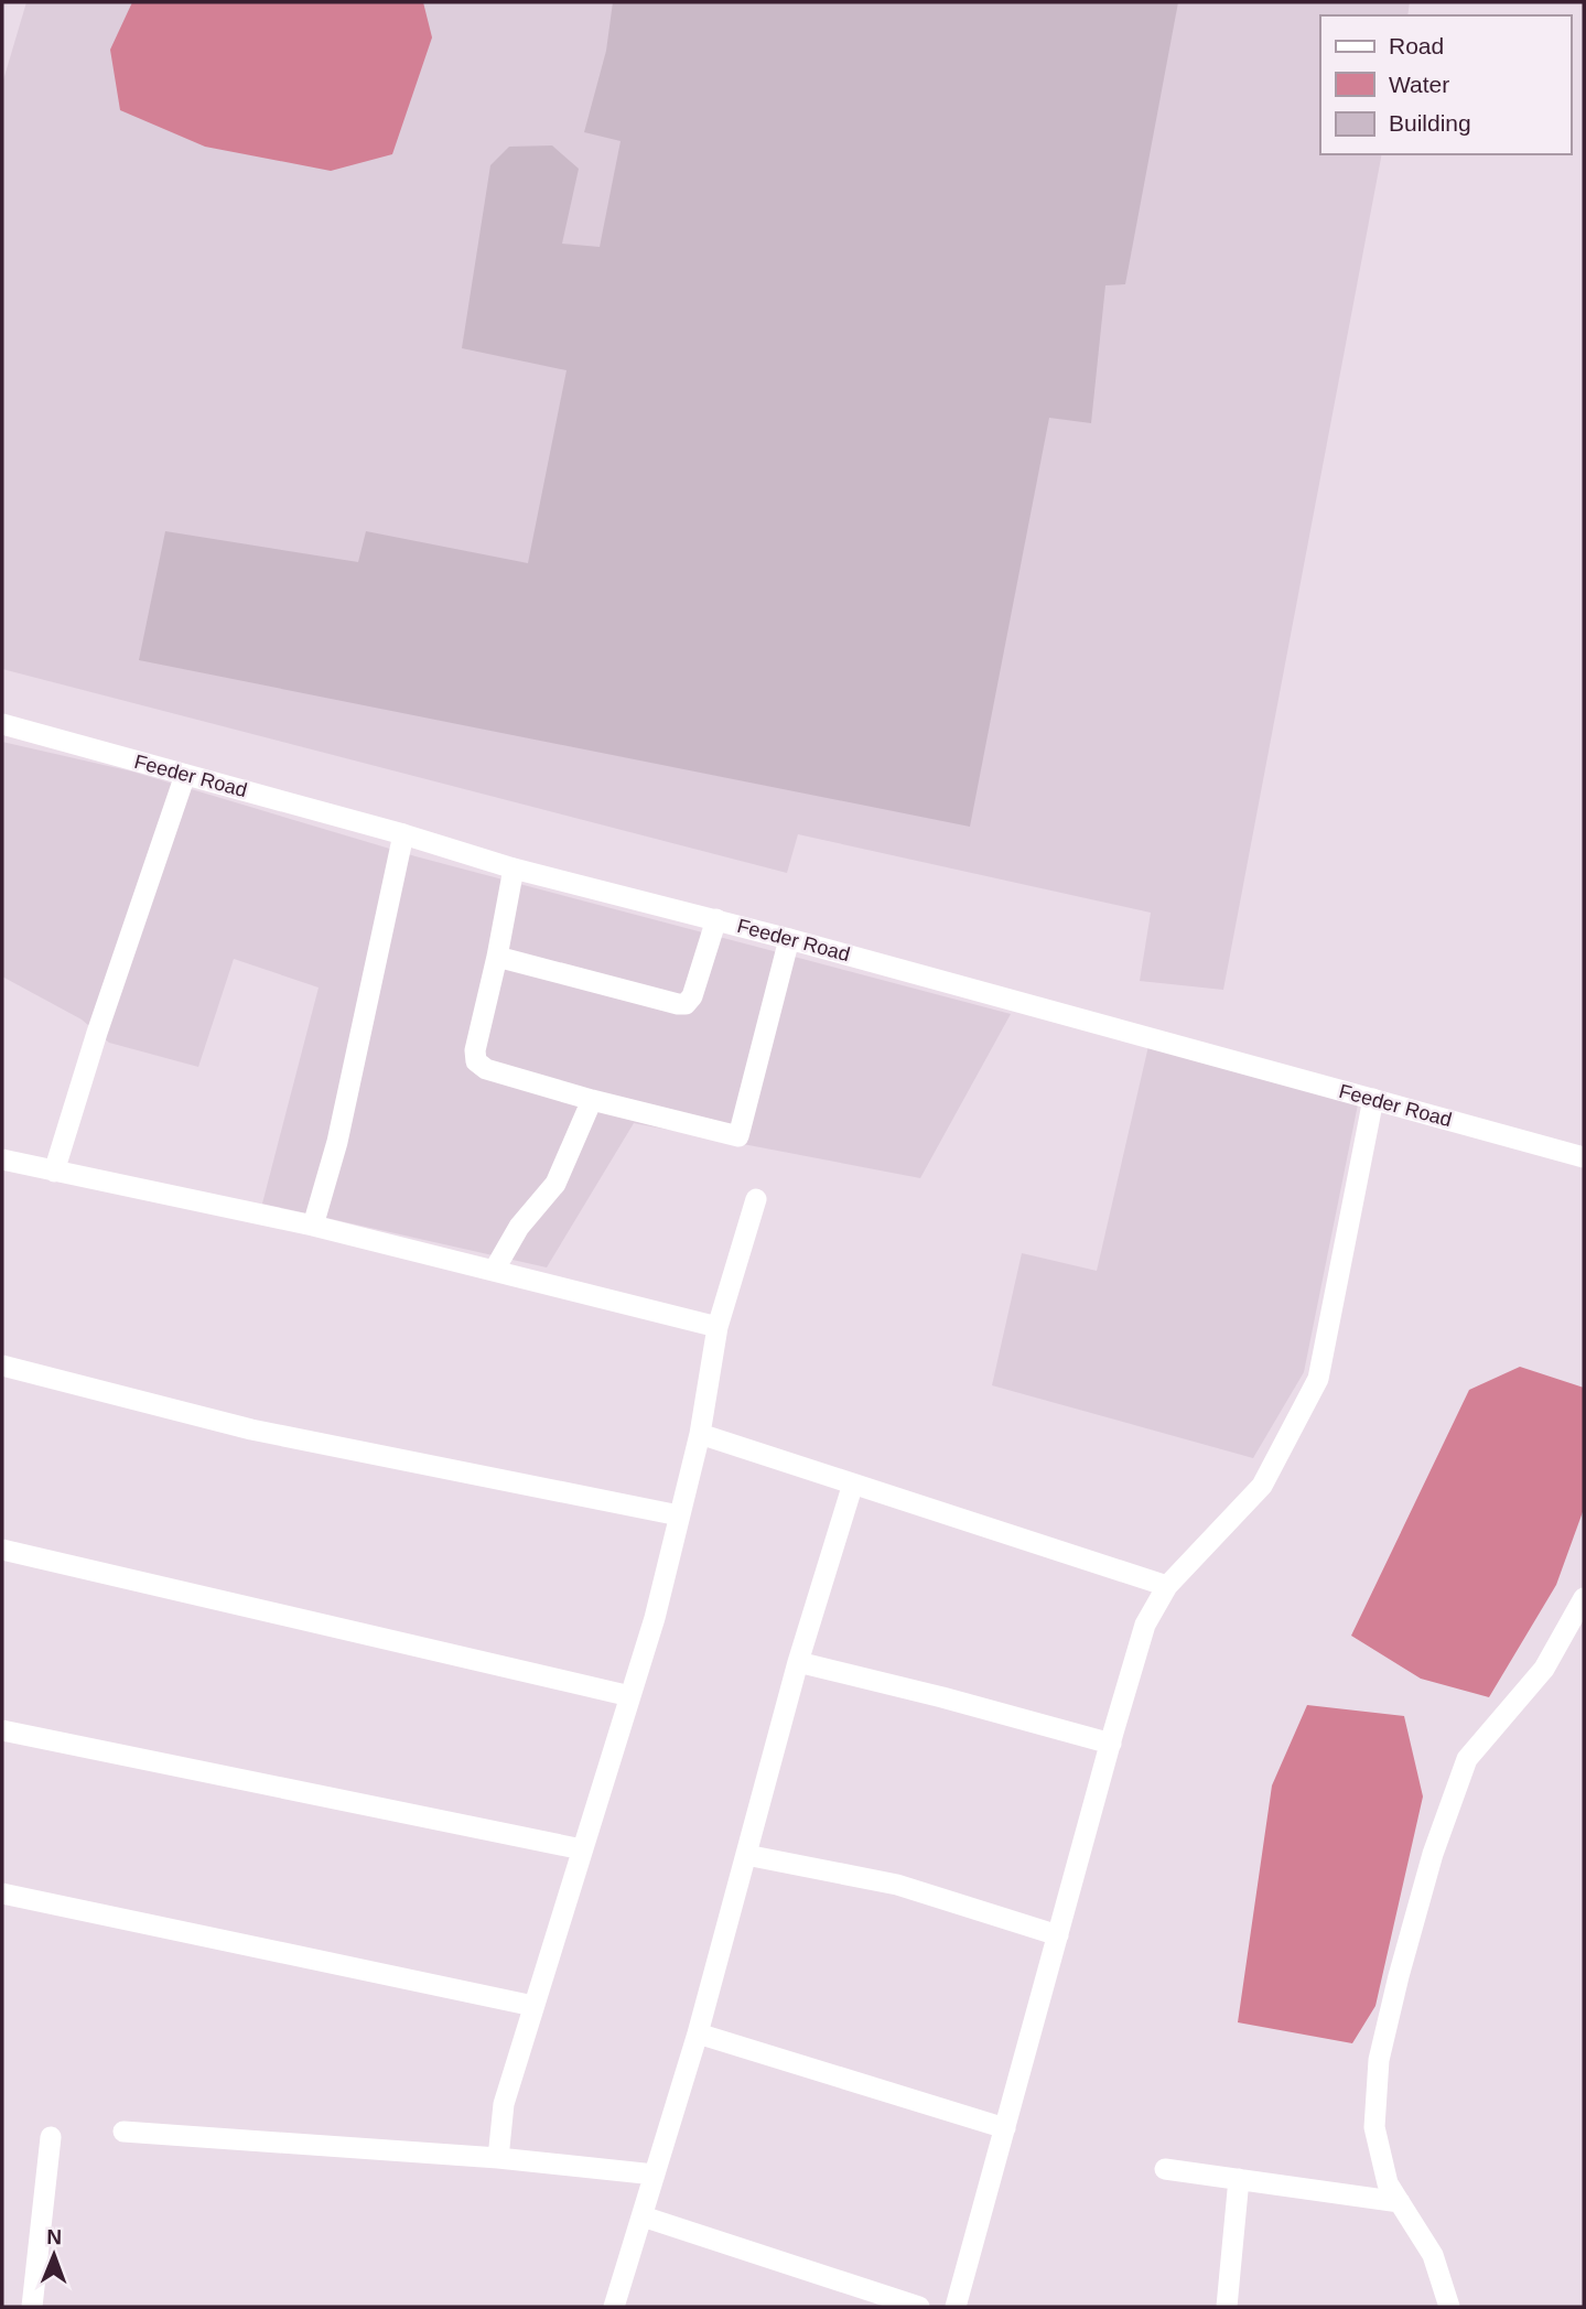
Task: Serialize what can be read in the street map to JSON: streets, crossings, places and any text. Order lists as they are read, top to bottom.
{
  "streets": {
    "street": ["Feeder Road"]
  },
  "legend": ["Road", "Water", "Building"],
  "north": "top"
}
